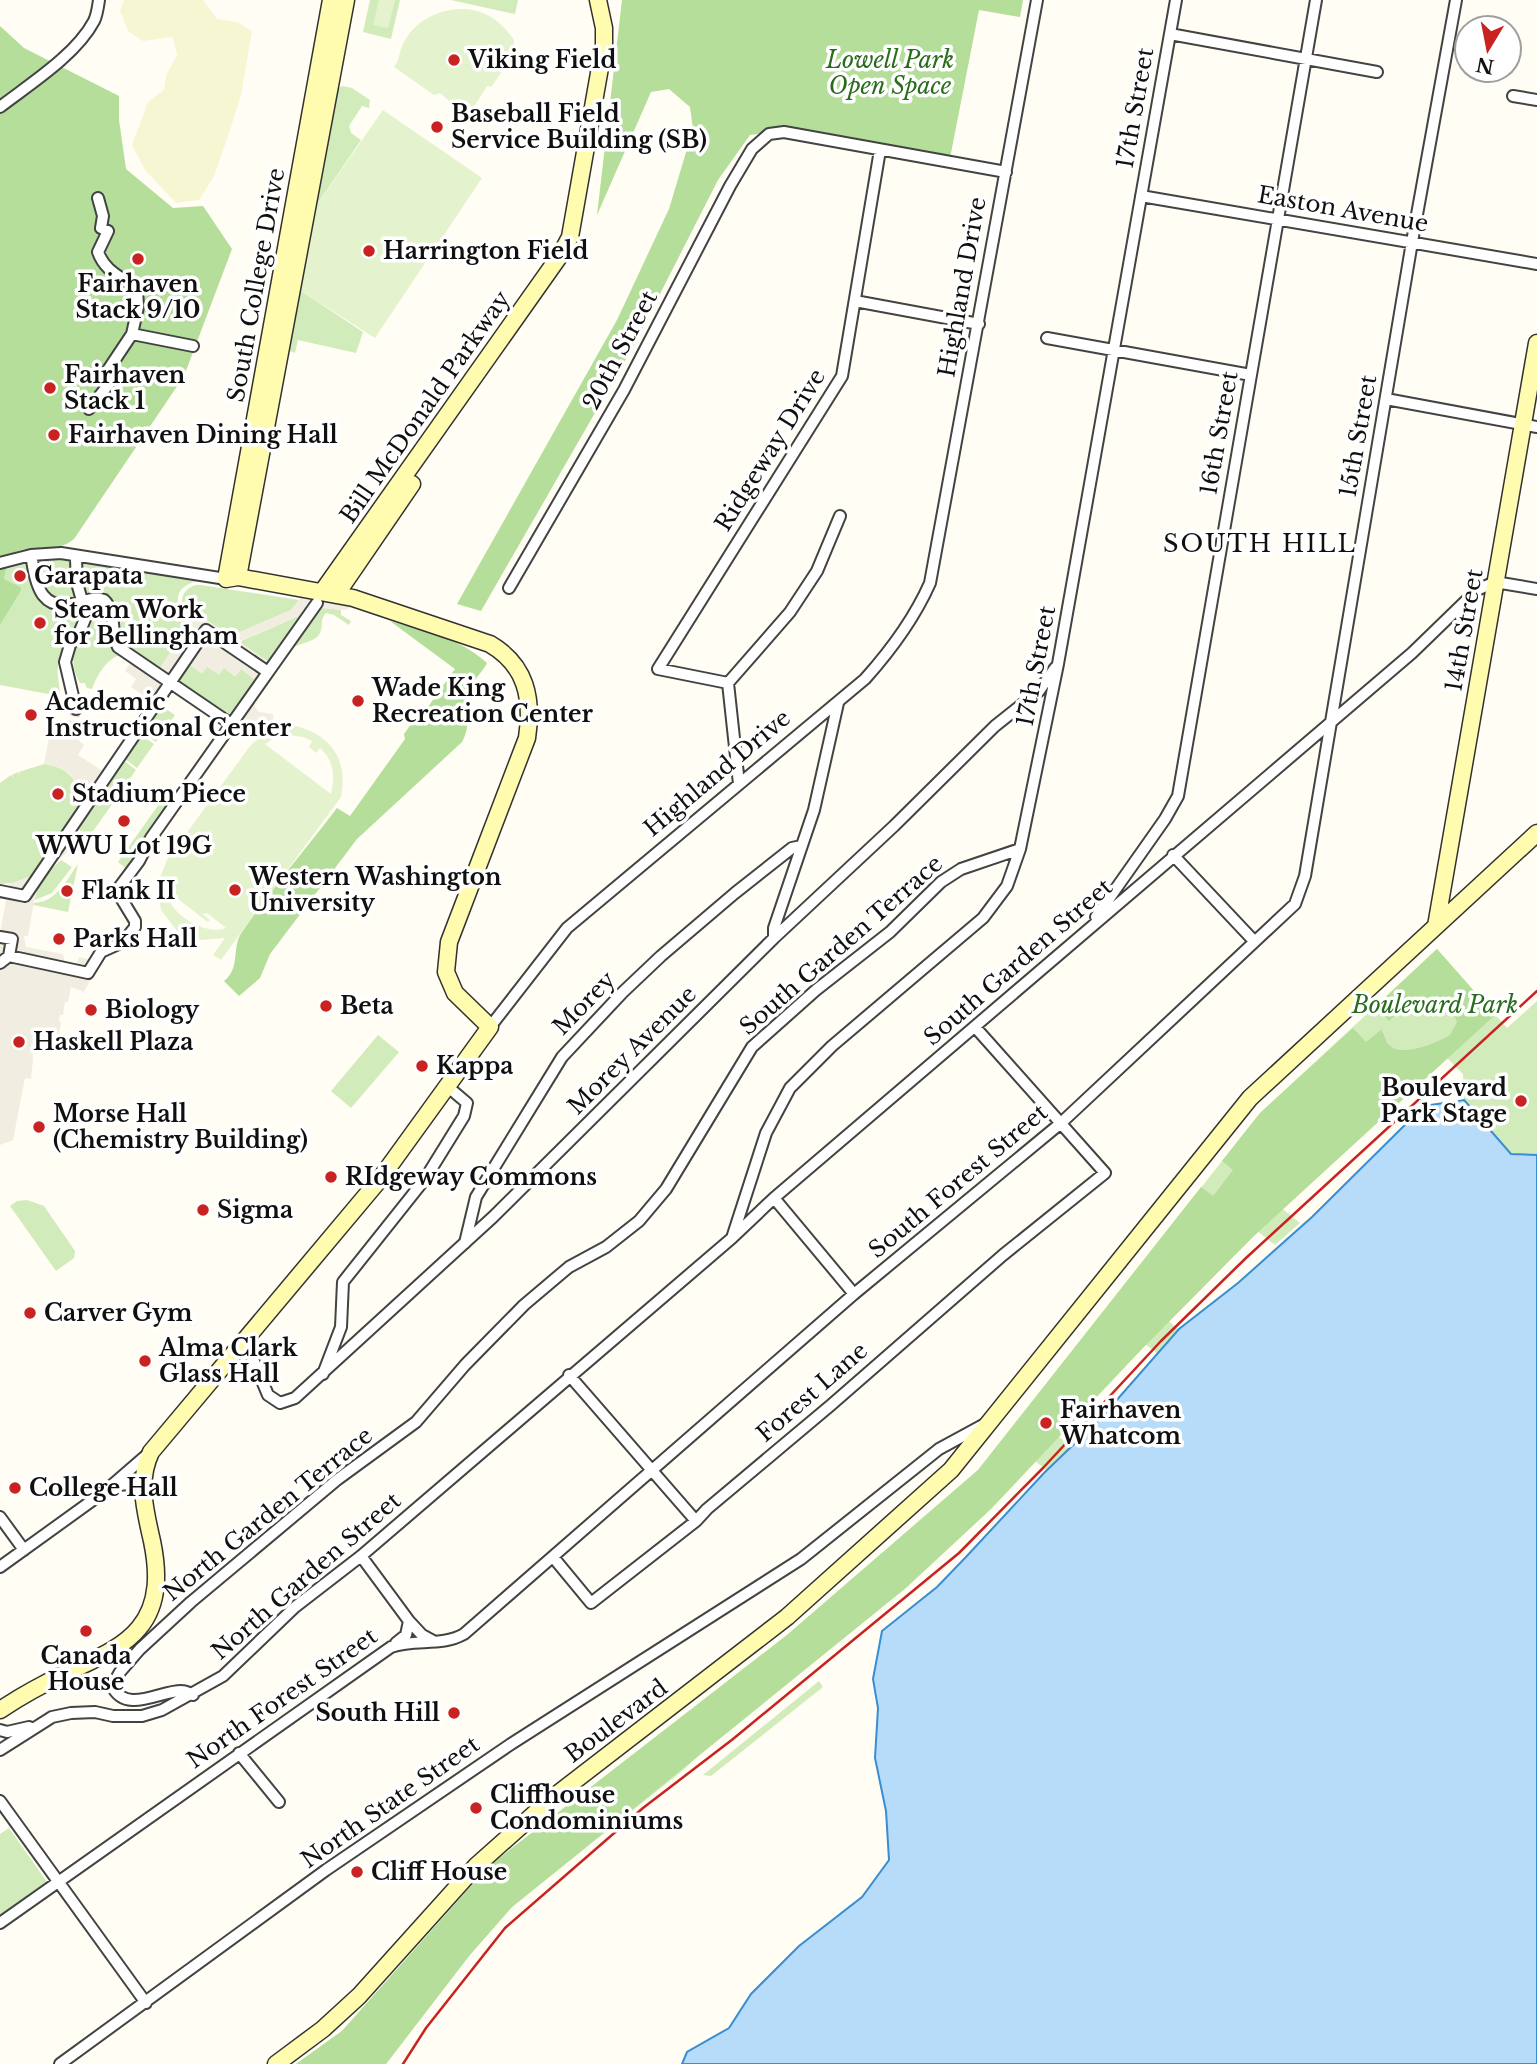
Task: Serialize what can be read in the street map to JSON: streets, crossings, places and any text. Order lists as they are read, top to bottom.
{
  "streets": {
    "street": [
      "17th Street",
      "Easton Avenue",
      "South College Drive",
      "Highland Drive",
      "20th Street",
      "Bill McDonald Parkway",
      "16th Street",
      "15th Street",
      "Ridgeway Drive",
      "14th Street",
      "South Garden Terrace",
      "South Garden Street",
      "Morey",
      "Morey Avenue",
      "South Forest Street",
      "Forest Lane",
      "North Garden Terrace",
      "North Garden Street",
      "North Forest Street",
      "Boulevard",
      "North State Street"
    ]
  },
  "crossings": [
    ["17th Street", "Easton Avenue"],
    ["17th Street", "South Garden Terrace"],
    ["17th Street", "South Garden Street"],
    ["17th Street", "Morey Avenue"],
    ["Easton Avenue", "16th Street"],
    ["Easton Avenue", "15th Street"],
    ["Highland Drive", "Morey Avenue"],
    ["20th Street", "Ridgeway Drive"],
    ["16th Street", "South Garden Street"],
    ["15th Street", "South Garden Street"],
    ["15th Street", "South Forest Street"],
    ["14th Street", "South Garden Street"],
    ["14th Street", "Boulevard"],
    ["South Garden Terrace", "North Garden Terrace"],
    ["South Garden Street", "North Garden Street"],
    ["Morey", "Morey Avenue"],
    ["South Forest Street", "Forest Lane"],
    ["South Forest Street", "North Forest Street"],
    ["Forest Lane", "North Forest Street"],
    ["North Garden Terrace", "North Garden Street"],
    ["Boulevard", "North State Street"]
  ],
  "districts": ["SOUTH HILL"],
  "parks": ["Lowell Park Open Space", "Boulevard Park"],
  "places": [
    "Viking Field",
    "Baseball Field Service Building (SB)",
    "Harrington Field",
    "Fairhaven Stack 9/10",
    "Fairhaven Stack 1",
    "Fairhaven Dining Hall",
    "Garapata",
    "Steam Work for Bellingham",
    "Wade King Recreation Center",
    "Academic Instructional Center",
    "Stadium Piece",
    "WWU Lot 19G",
    "Western Washington University",
    "Flank II",
    "Parks Hall",
    "Beta",
    "Biology",
    "Haskell Plaza",
    "Kappa",
    "Boulevard Park Stage",
    "Morse Hall (Chemistry Building)",
    "RIdgeway Commons",
    "Sigma",
    "Carver Gym",
    "Alma Clark Glass Hall",
    "Fairhaven Whatcom",
    "College Hall",
    "Canada House",
    "South Hill",
    "Cliffhouse Condominiums",
    "Cliff House"
  ],
  "north": "bottom"
}
